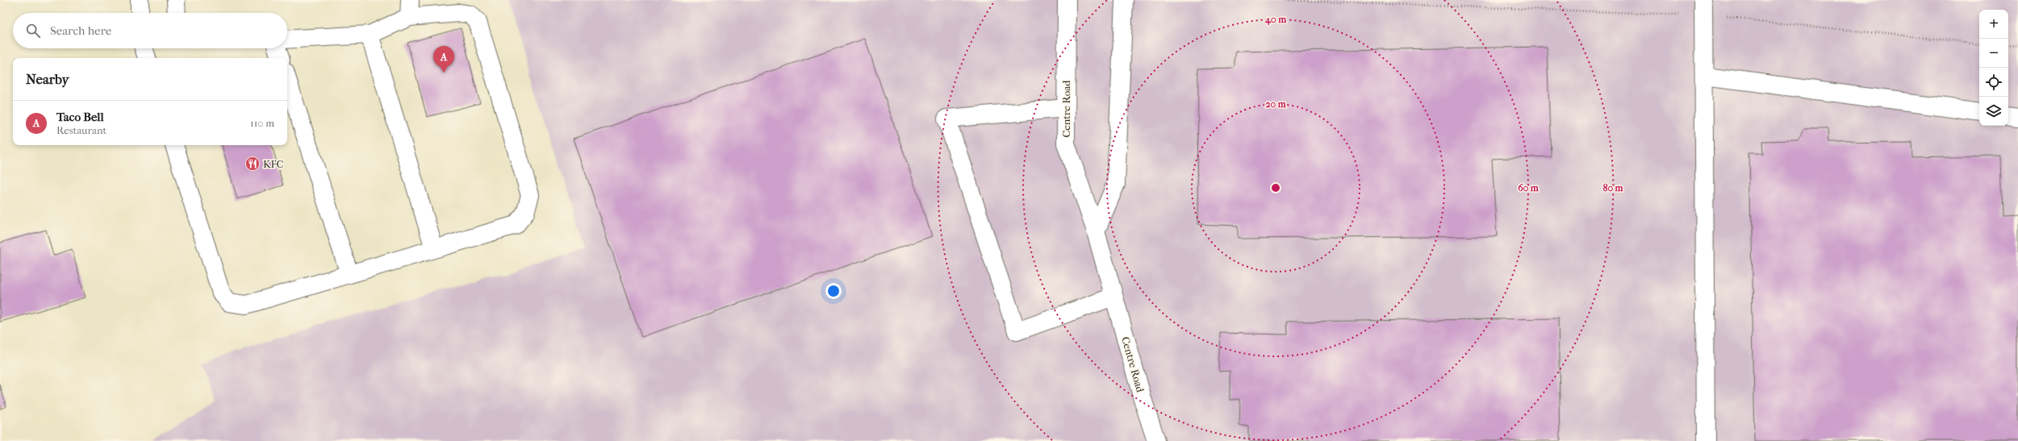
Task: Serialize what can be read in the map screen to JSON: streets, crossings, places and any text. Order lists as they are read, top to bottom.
{
  "streets": {
    "street": ["Centre Road"]
  },
  "places": {
    "restaurant": ["KFC"]
  },
  "page": {
    "map_buttons": ["+", "−"],
    "search": "Search here",
    "pins": "A",
    "heading": "Nearby",
    "list": [
      {
        "mark": "A",
        "name": "Taco Bell",
        "note": "Restaurant",
        "value": "110 m"
      }
    ]
  },
  "rings": [
    "40 m",
    "20 m",
    "60 m",
    "80 m"
  ]
}
